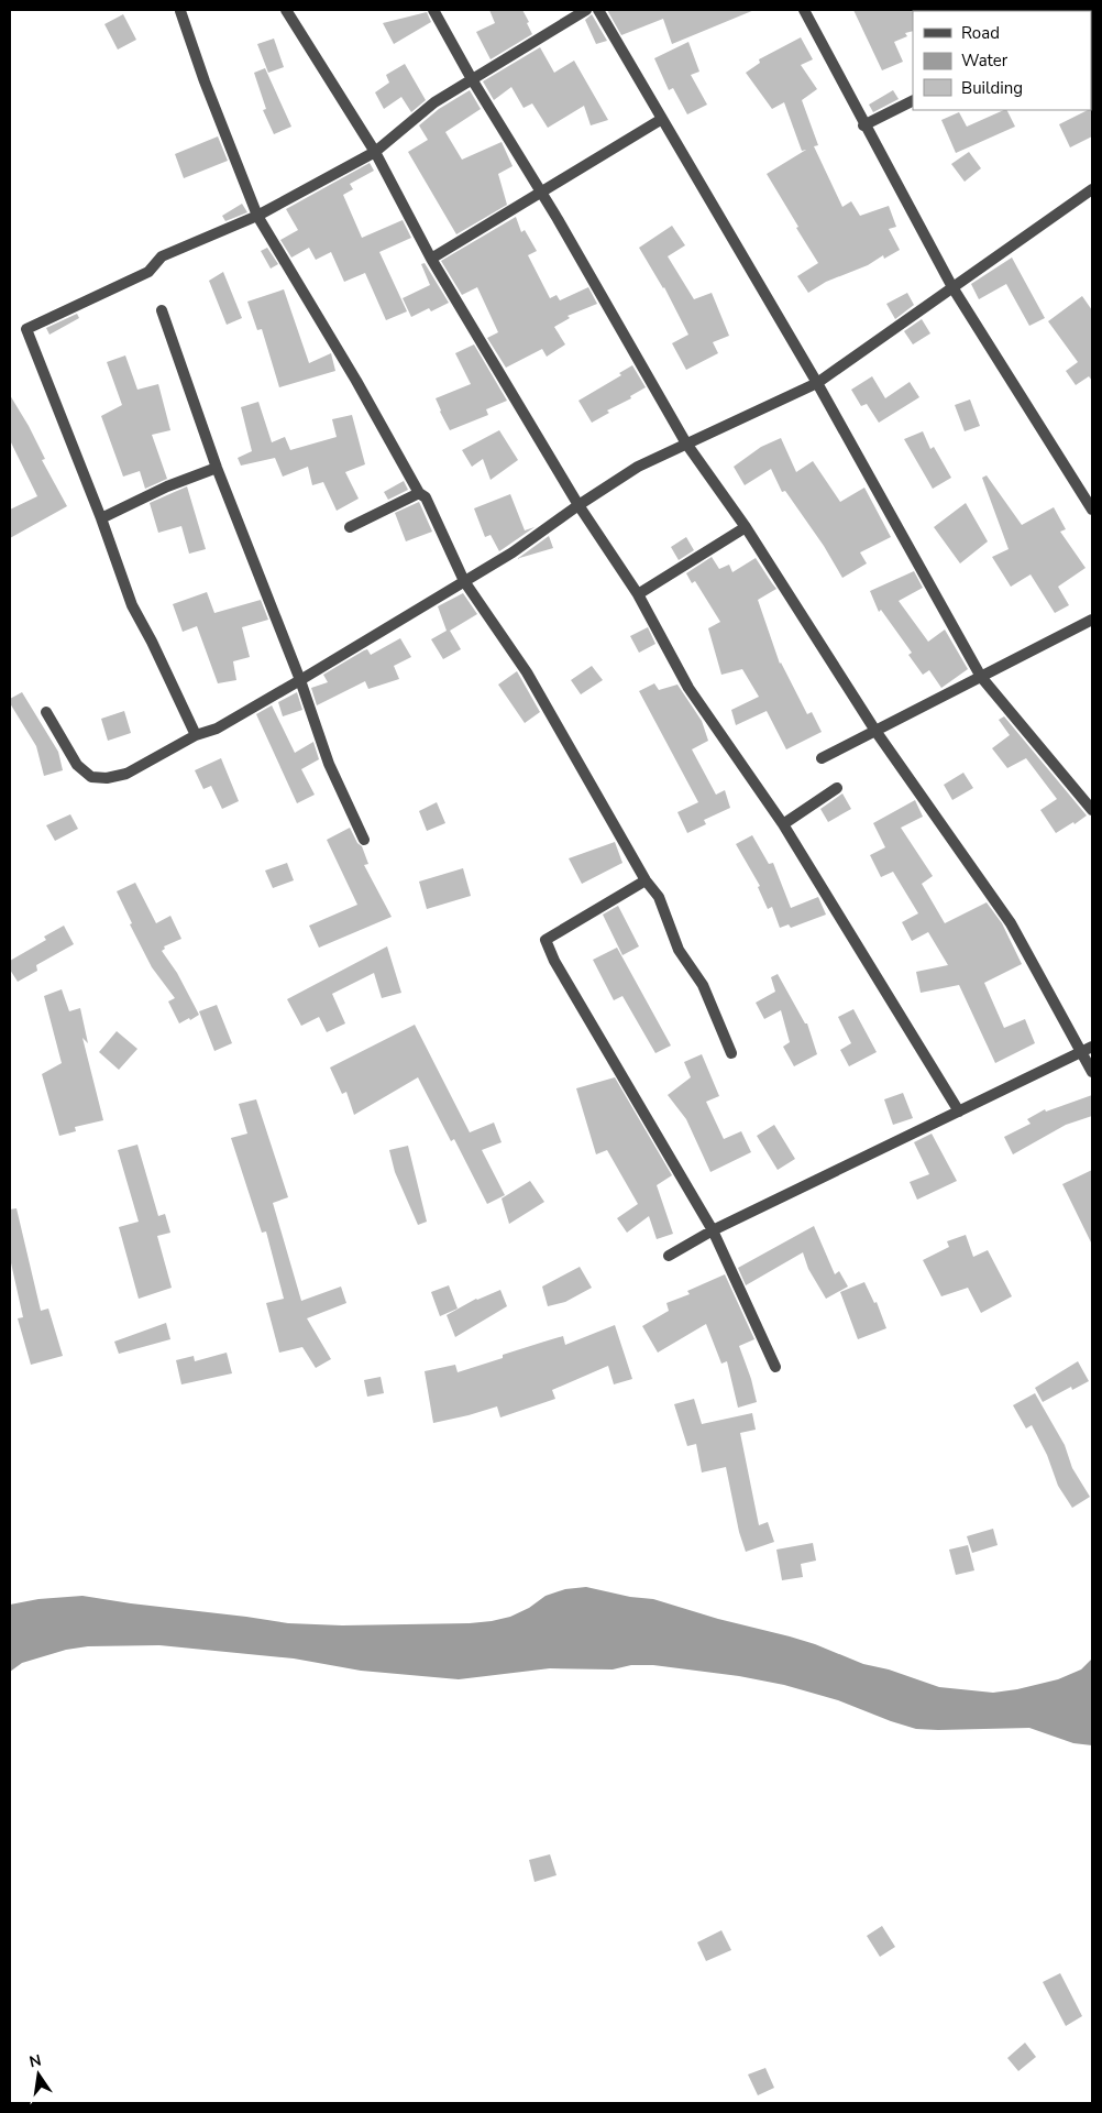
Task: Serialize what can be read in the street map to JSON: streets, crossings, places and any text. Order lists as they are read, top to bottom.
{
  "legend": ["Road", "Water", "Building"],
  "north": "top"
}
